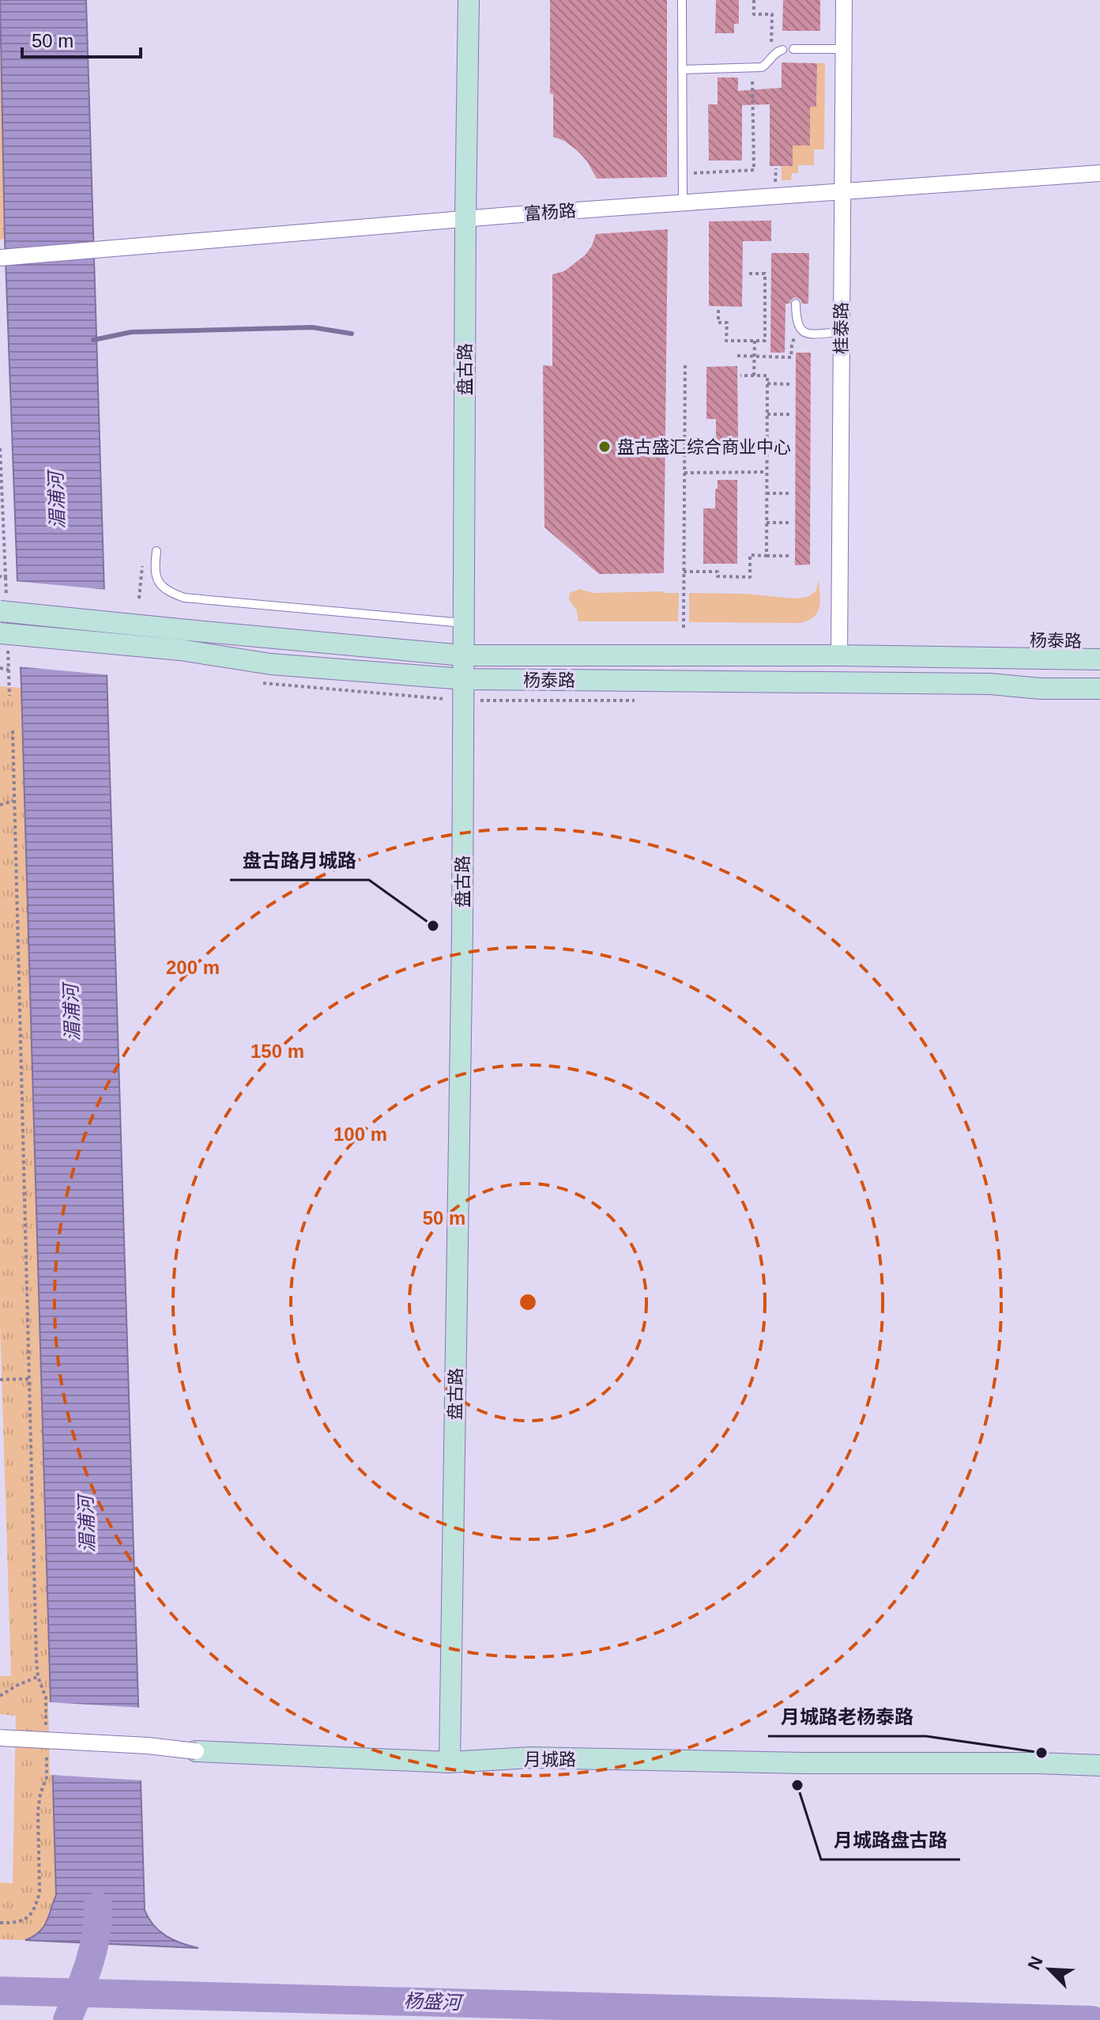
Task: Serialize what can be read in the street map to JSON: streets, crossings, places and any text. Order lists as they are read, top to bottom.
{
  "streets": {
    "street": [
      "富杨路",
      "桂泰路",
      "盘古路",
      "杨泰路",
      "月城路"
    ]
  },
  "crossings": [
    ["富杨路", "桂泰路"],
    ["富杨路", "盘古路"],
    ["桂泰路", "杨泰路"],
    ["盘古路", "杨泰路"],
    ["盘古路", "月城路"]
  ],
  "water": ["湄浦河", "杨盛河"],
  "places": [
    "盘古盛汇综合商业中心",
    "盘古路月城路",
    "月城路老杨泰路",
    "月城路盘古路"
  ],
  "scale_bar": "50 m",
  "north": "top left",
  "rings": [
    "200 m",
    "150 m",
    "100 m",
    "50 m"
  ]
}
